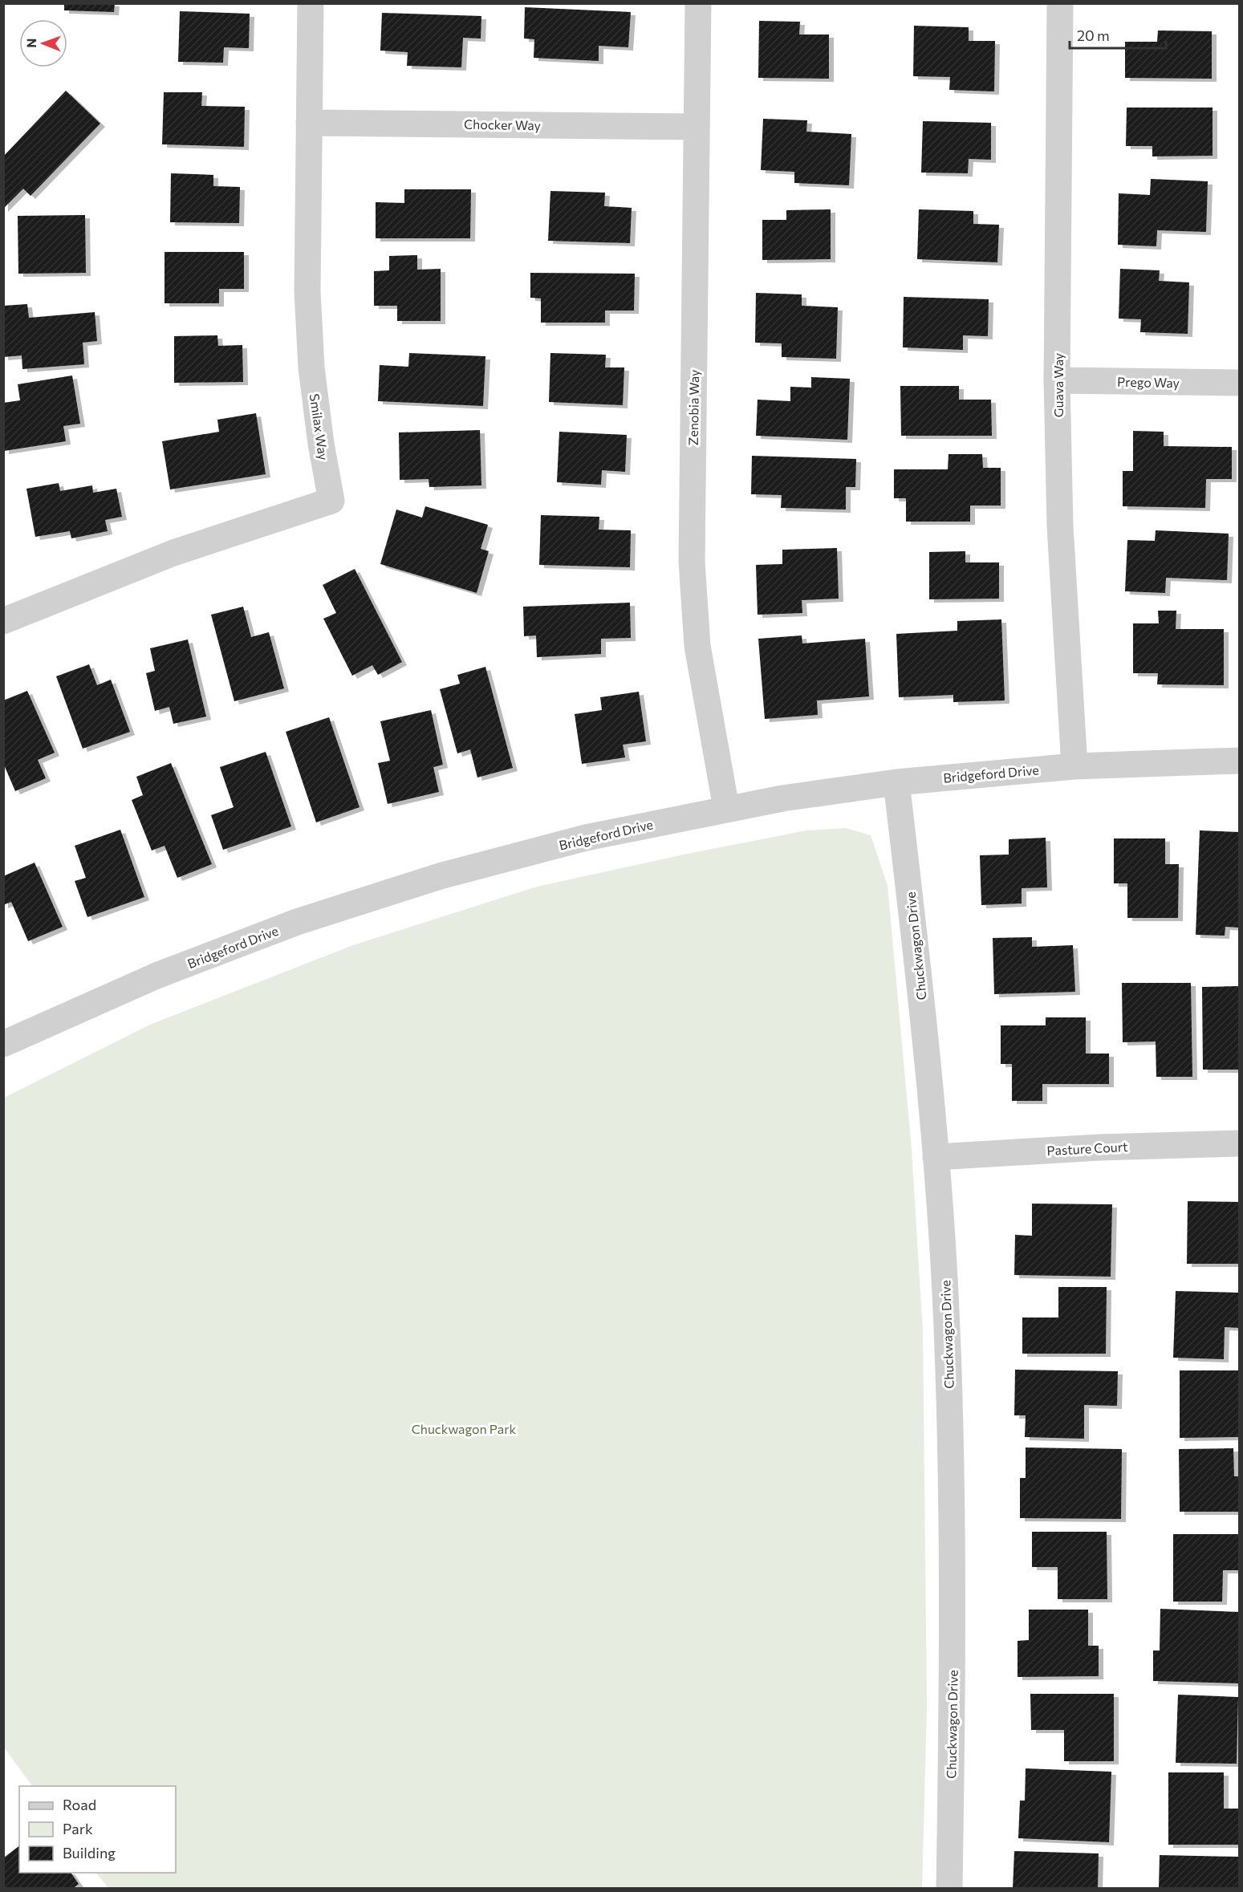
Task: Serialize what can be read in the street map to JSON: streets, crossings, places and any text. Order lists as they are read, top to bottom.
{
  "streets": {
    "street": [
      "Chocker Way",
      "Prego Way",
      "Guava Way",
      "Zenobia Way",
      "Smilax Way",
      "Bridgeford Drive",
      "Chuckwagon Drive",
      "Pasture Court"
    ]
  },
  "crossings": [
    ["Chocker Way", "Zenobia Way"],
    ["Chocker Way", "Smilax Way"],
    ["Prego Way", "Guava Way"],
    ["Guava Way", "Bridgeford Drive"],
    ["Zenobia Way", "Bridgeford Drive"],
    ["Bridgeford Drive", "Chuckwagon Drive"],
    ["Chuckwagon Drive", "Pasture Court"]
  ],
  "parks": ["Chuckwagon Park"],
  "legend": ["Road", "Park", "Building"],
  "scale_bar": "20 m",
  "north": "left"
}
